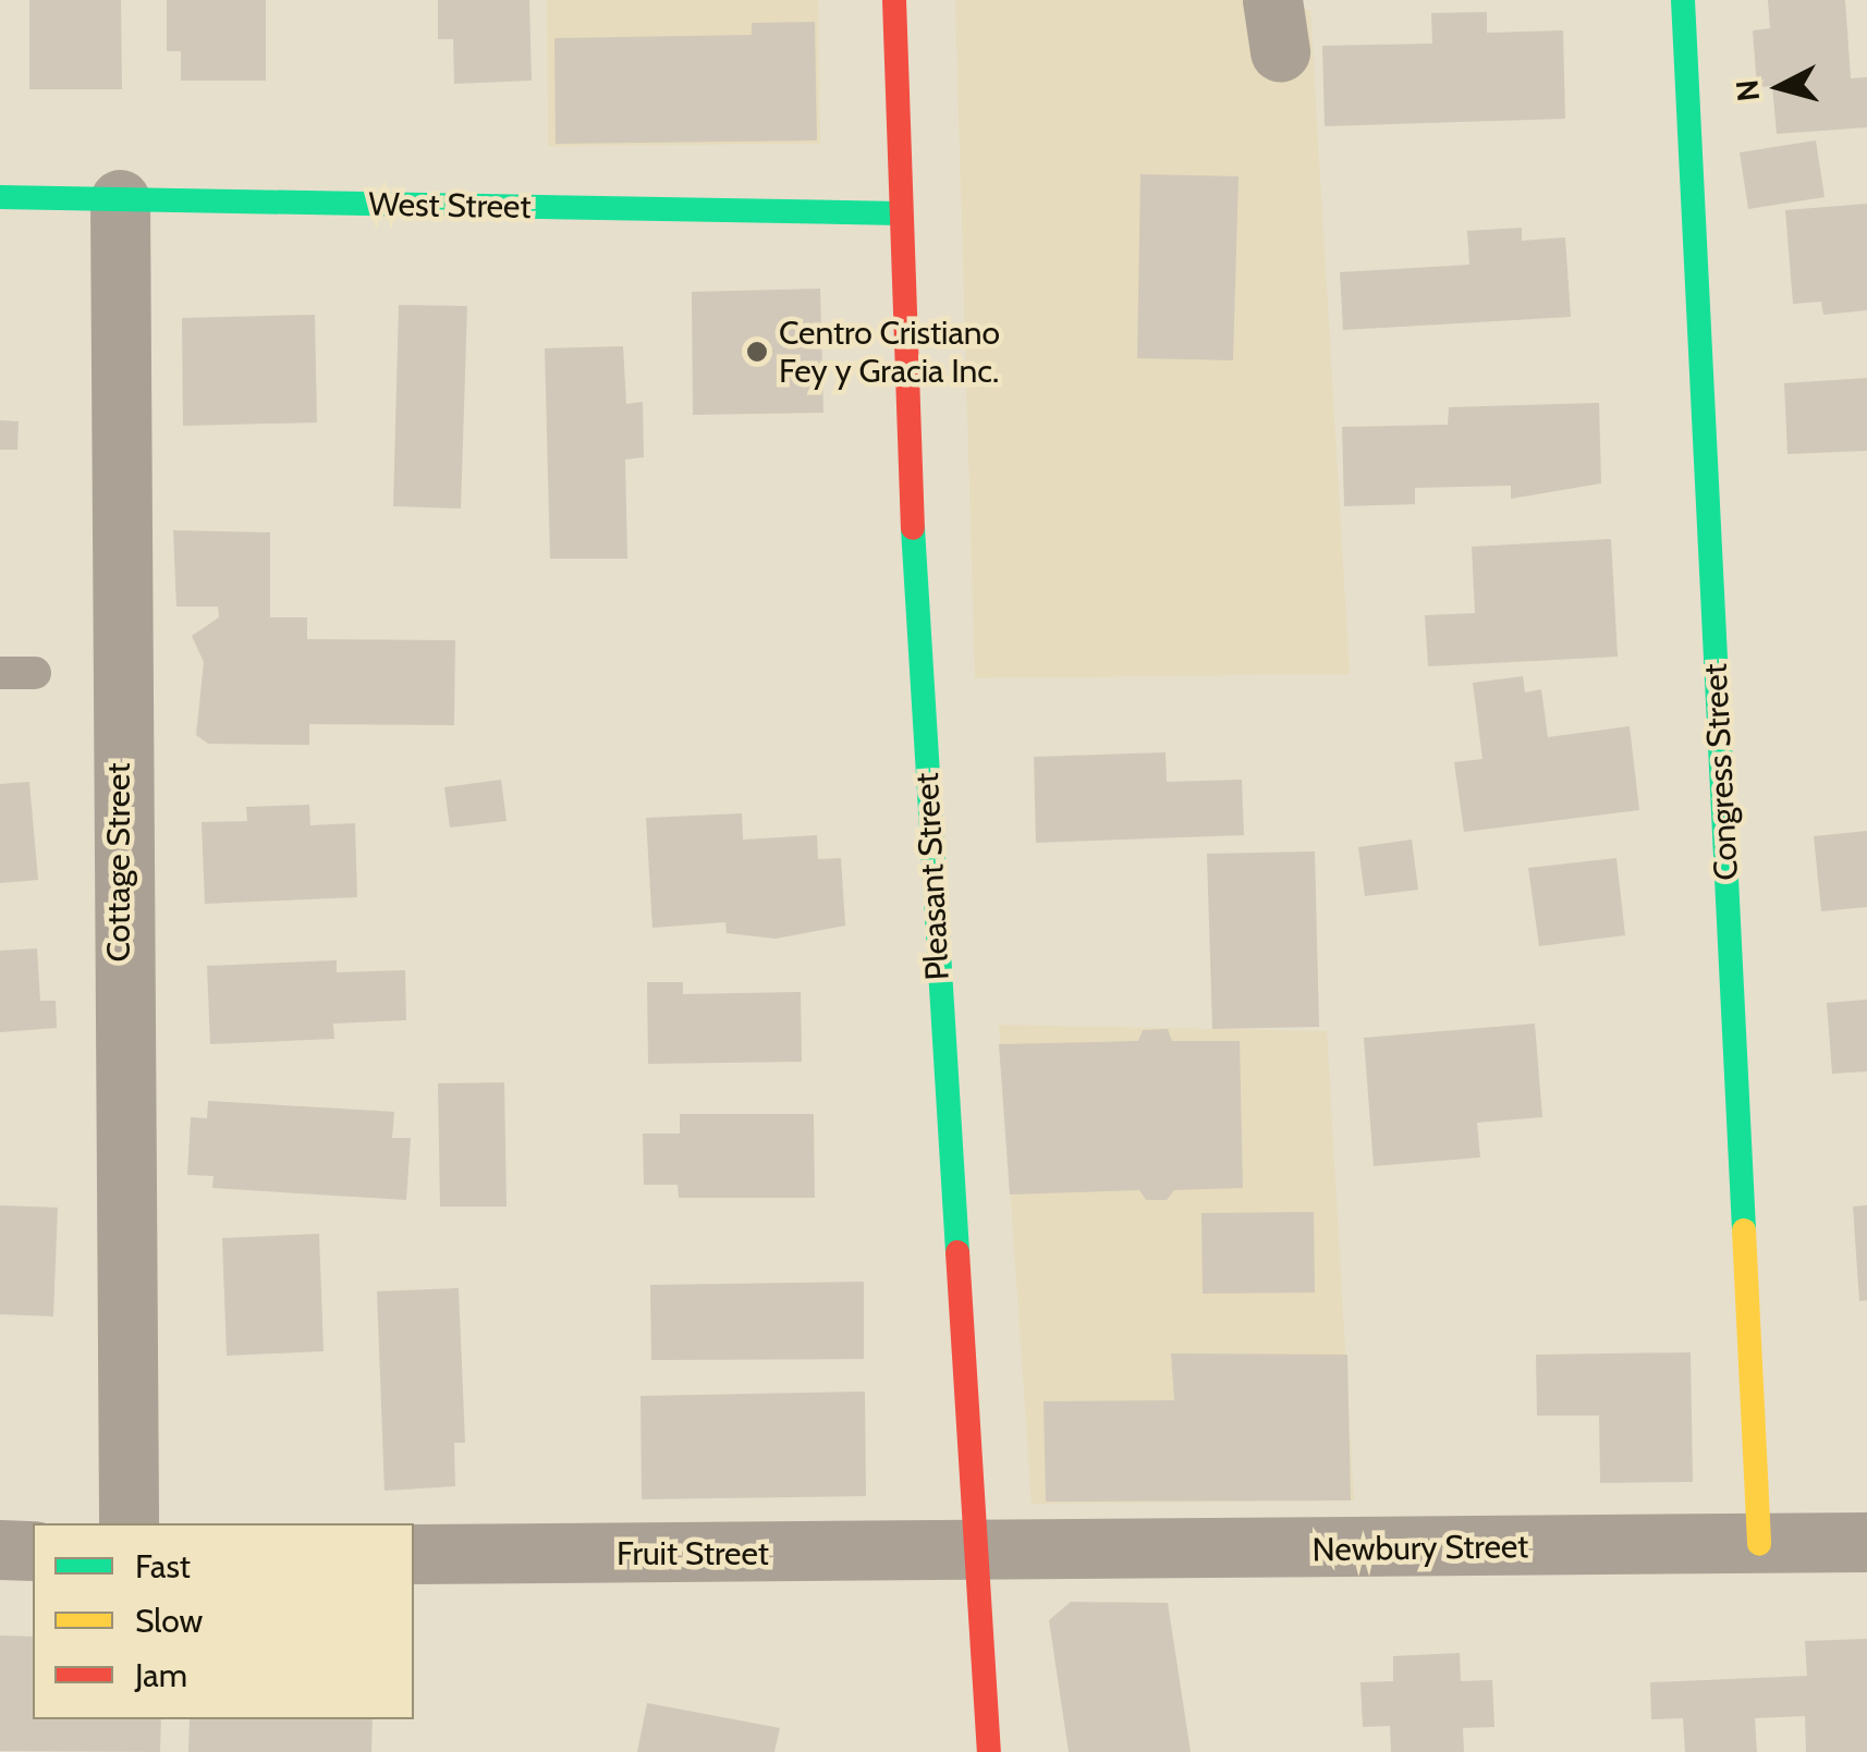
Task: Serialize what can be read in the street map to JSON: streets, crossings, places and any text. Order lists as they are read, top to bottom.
{
  "streets": {
    "street": [
      "West Street",
      "Congress Street",
      "Cottage Street",
      "Pleasant Street",
      "Newbury Street",
      "Fruit Street"
    ]
  },
  "crossings": [
    ["West Street", "Cottage Street"],
    ["West Street", "Pleasant Street"],
    ["Congress Street", "Newbury Street"],
    ["Pleasant Street", "Newbury Street"],
    ["Pleasant Street", "Fruit Street"],
    ["Newbury Street", "Fruit Street"]
  ],
  "places": ["Centro Cristiano Fey y Gracia Inc."],
  "legend": ["Fast", "Slow", "Jam"],
  "north": "left"
}
